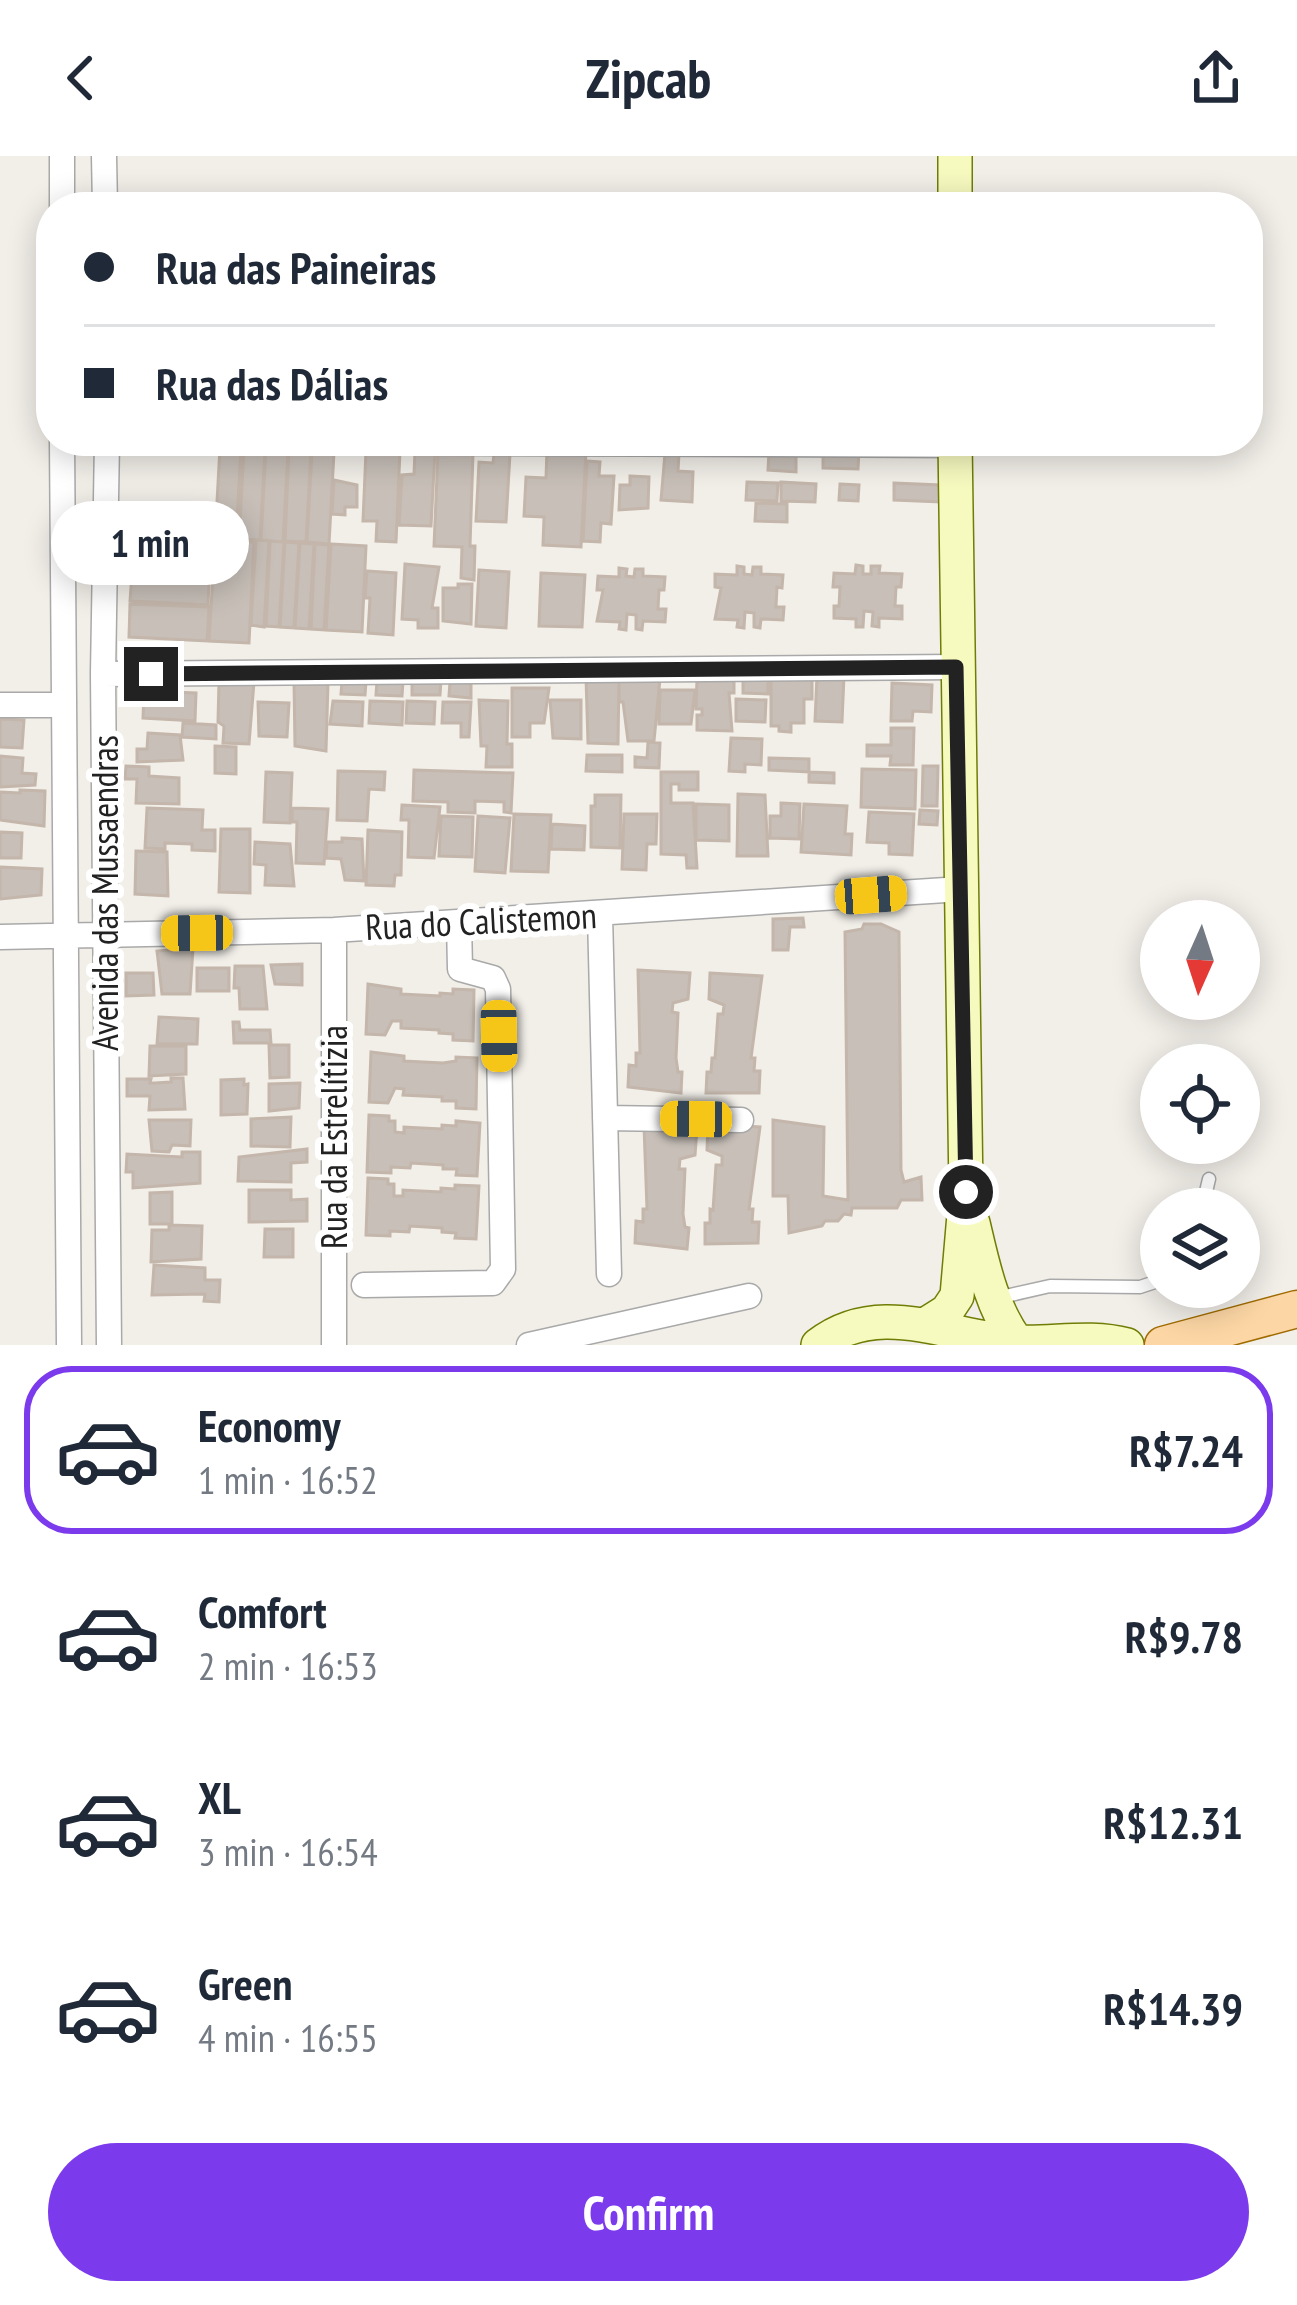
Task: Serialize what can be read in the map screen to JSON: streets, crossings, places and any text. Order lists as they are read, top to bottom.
{
  "streets": {
    "street": ["Avenida das Mussaendras", "Rua do Calistemon", "Rua da Estrelítizia"]
  },
  "crossings": [
    ["Avenida das Mussaendras", "Rua do Calistemon"],
    ["Rua do Calistemon", "Rua da Estrelítizia"]
  ],
  "north": "bottom",
  "page": {
    "header": "Zipcab",
    "banner": ["Rua das Paineiras", "Rua das Dálias"],
    "bubble": "1 min",
    "list": [
      {
        "name": "Economy",
        "note": "1 min · 16:52",
        "value": "R$7.24"
      },
      {
        "name": "Comfort",
        "note": "2 min · 16:53",
        "value": "R$9.78"
      },
      {
        "name": "XL",
        "note": "3 min · 16:54",
        "value": "R$12.31"
      },
      {
        "name": "Green",
        "note": "4 min · 16:55",
        "value": "R$14.39"
      }
    ],
    "buttons": "Confirm"
  }
}
